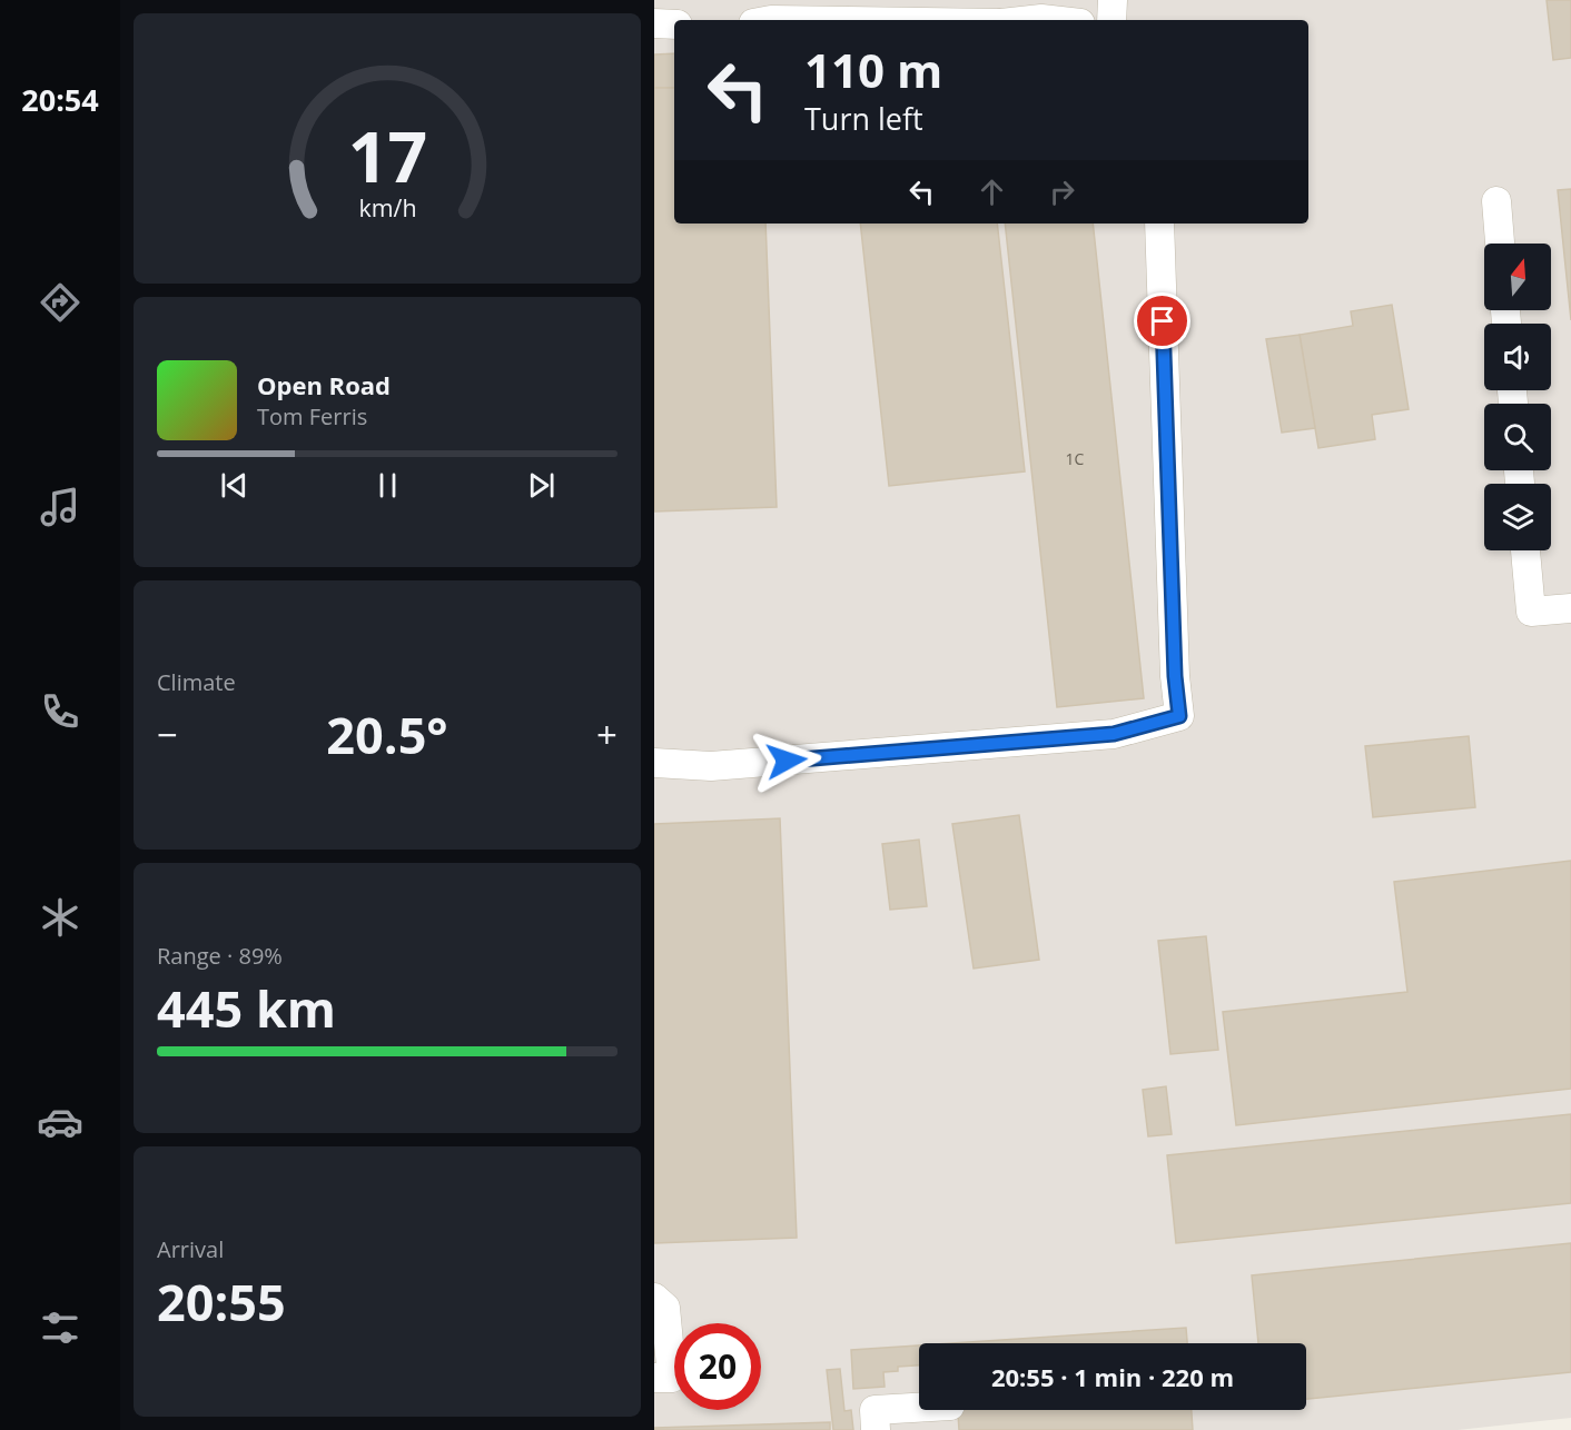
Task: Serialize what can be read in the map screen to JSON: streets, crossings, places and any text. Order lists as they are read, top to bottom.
{
  "house_numbers": ["1С"],
  "north": "top",
  "page": {
    "tabs": "20:54",
    "turn": ["110 m", "Turn left"],
    "song": ["Open Road", "Tom Ferris"],
    "tile": [
      "Climate",
      ["Range · 89%", "445 km"],
      ["Arrival", "20:55"]
    ],
    "heat": ["−", "20.5°", "+"],
    "limit": "20",
    "trip": "20:55 · 1 min · 220 m",
    "gauge": ["17", "km/h"]
  }
}
